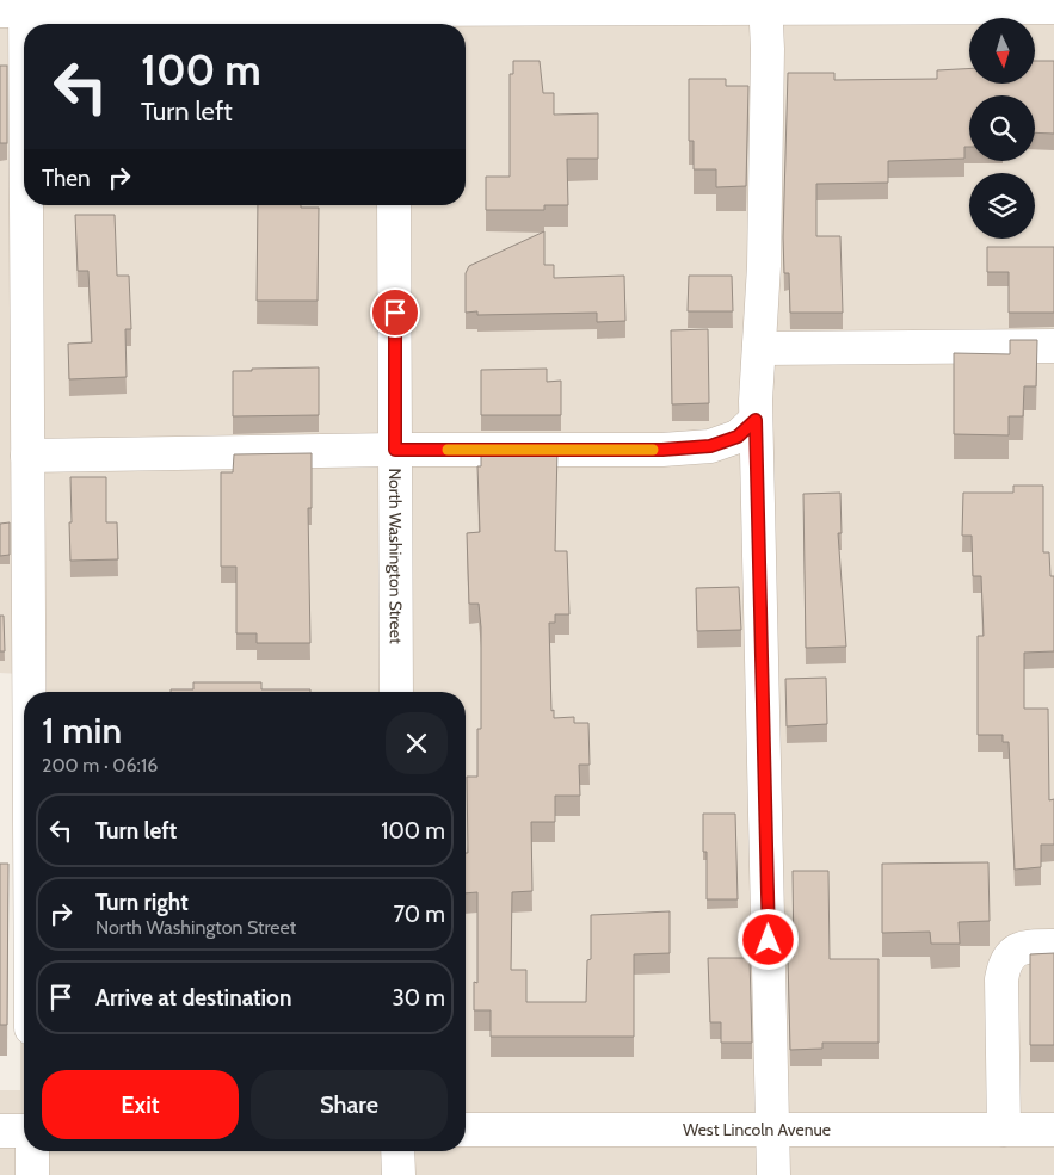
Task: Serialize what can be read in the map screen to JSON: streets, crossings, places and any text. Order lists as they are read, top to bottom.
{
  "streets": {
    "street": ["North Washington Street", "West Lincoln Avenue"]
  },
  "north": "bottom",
  "page": {
    "turn": ["100 m", "Turn left"],
    "then": "Then",
    "heading": ["1 min", "200 m · 06:16"],
    "list": [
      {
        "name": "Turn left",
        "value": "100 m"
      },
      {
        "name": "Turn right",
        "note": "North Washington Street",
        "value": "70 m"
      },
      {
        "name": "Arrive at destination",
        "value": "30 m"
      }
    ],
    "buttons": ["Exit", "Share"]
  }
}
